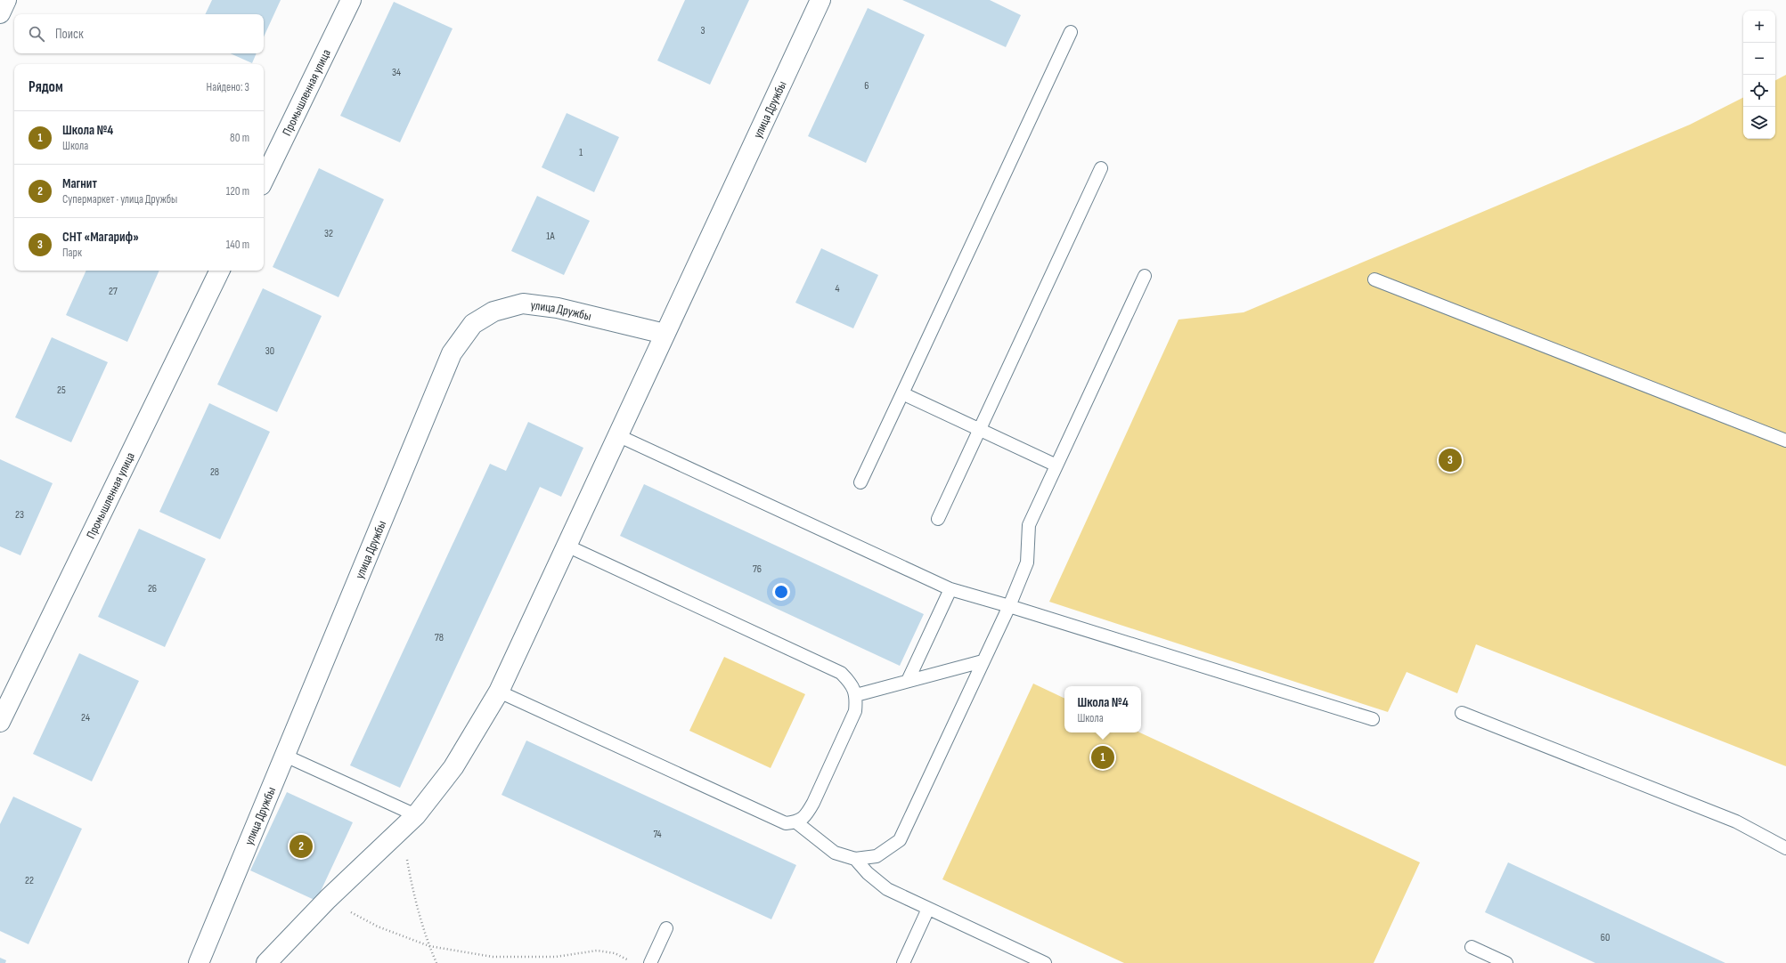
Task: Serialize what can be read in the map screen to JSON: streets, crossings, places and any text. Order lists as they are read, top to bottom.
{
  "streets": {
    "street": ["Промышленная улица", "улица Дружбы"]
  },
  "house_numbers": [
    "3",
    "34",
    "6",
    "1",
    "32",
    "1А",
    "4",
    "27",
    "30",
    "25",
    "28",
    "23",
    "76",
    "26",
    "78",
    "24",
    "74",
    "22",
    "60"
  ],
  "page": {
    "map_buttons": ["+", "−"],
    "search": "Поиск",
    "heading": ["Рядом", "Найдено: 3"],
    "list": [
      {
        "mark": "1",
        "name": "Школа №4",
        "note": "Школа",
        "value": "80 m"
      },
      {
        "mark": "2",
        "name": "Магнит",
        "note": "Супермаркет · улица Дружбы",
        "value": "120 m"
      },
      {
        "mark": "3",
        "name": "СНТ «Магариф»",
        "note": "Парк",
        "value": "140 m"
      }
    ],
    "pins": ["3", "1", "2"],
    "popup": ["Школа №4", "Школа"]
  }
}
